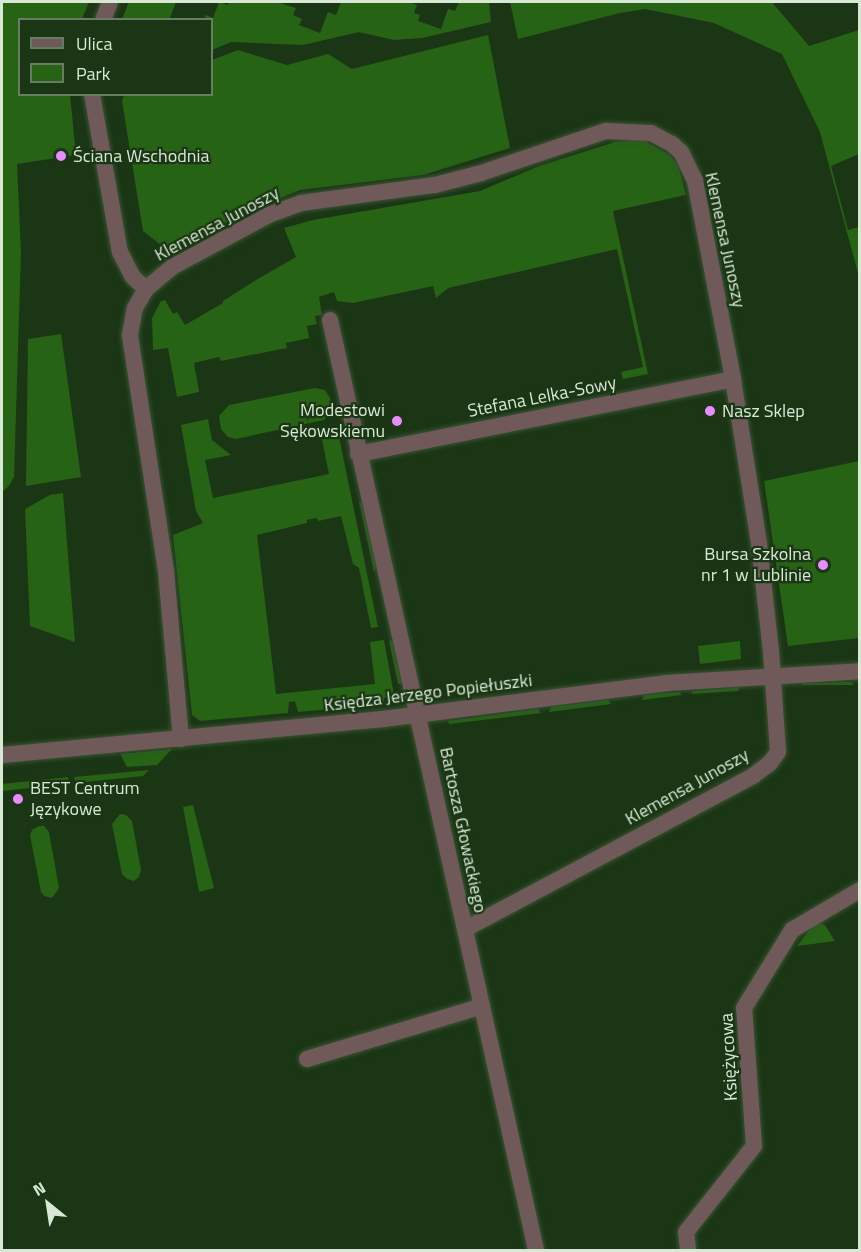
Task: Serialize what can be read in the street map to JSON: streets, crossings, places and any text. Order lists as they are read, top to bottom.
{
  "streets": {
    "street": [
      "Klemensa Junoszy",
      "Stefana Lelka-Sowy",
      "Księdza Jerzego Popiełuszki",
      "Bartosza Głowackiego",
      "Księżycowa"
    ]
  },
  "crossings": [
    ["Klemensa Junoszy", "Stefana Lelka-Sowy"],
    ["Klemensa Junoszy", "Księdza Jerzego Popiełuszki"],
    ["Klemensa Junoszy", "Bartosza Głowackiego"],
    ["Stefana Lelka-Sowy", "Bartosza Głowackiego"],
    ["Księdza Jerzego Popiełuszki", "Bartosza Głowackiego"]
  ],
  "places": [
    "Ściana Wschodnia",
    "Nasz Sklep",
    "Modestowi Sękowskiemu",
    "Bursa Szkolna nr 1 w Lublinie",
    "BEST Centrum Językowe"
  ],
  "legend": ["Ulica", "Park"],
  "north": "top left"
}
